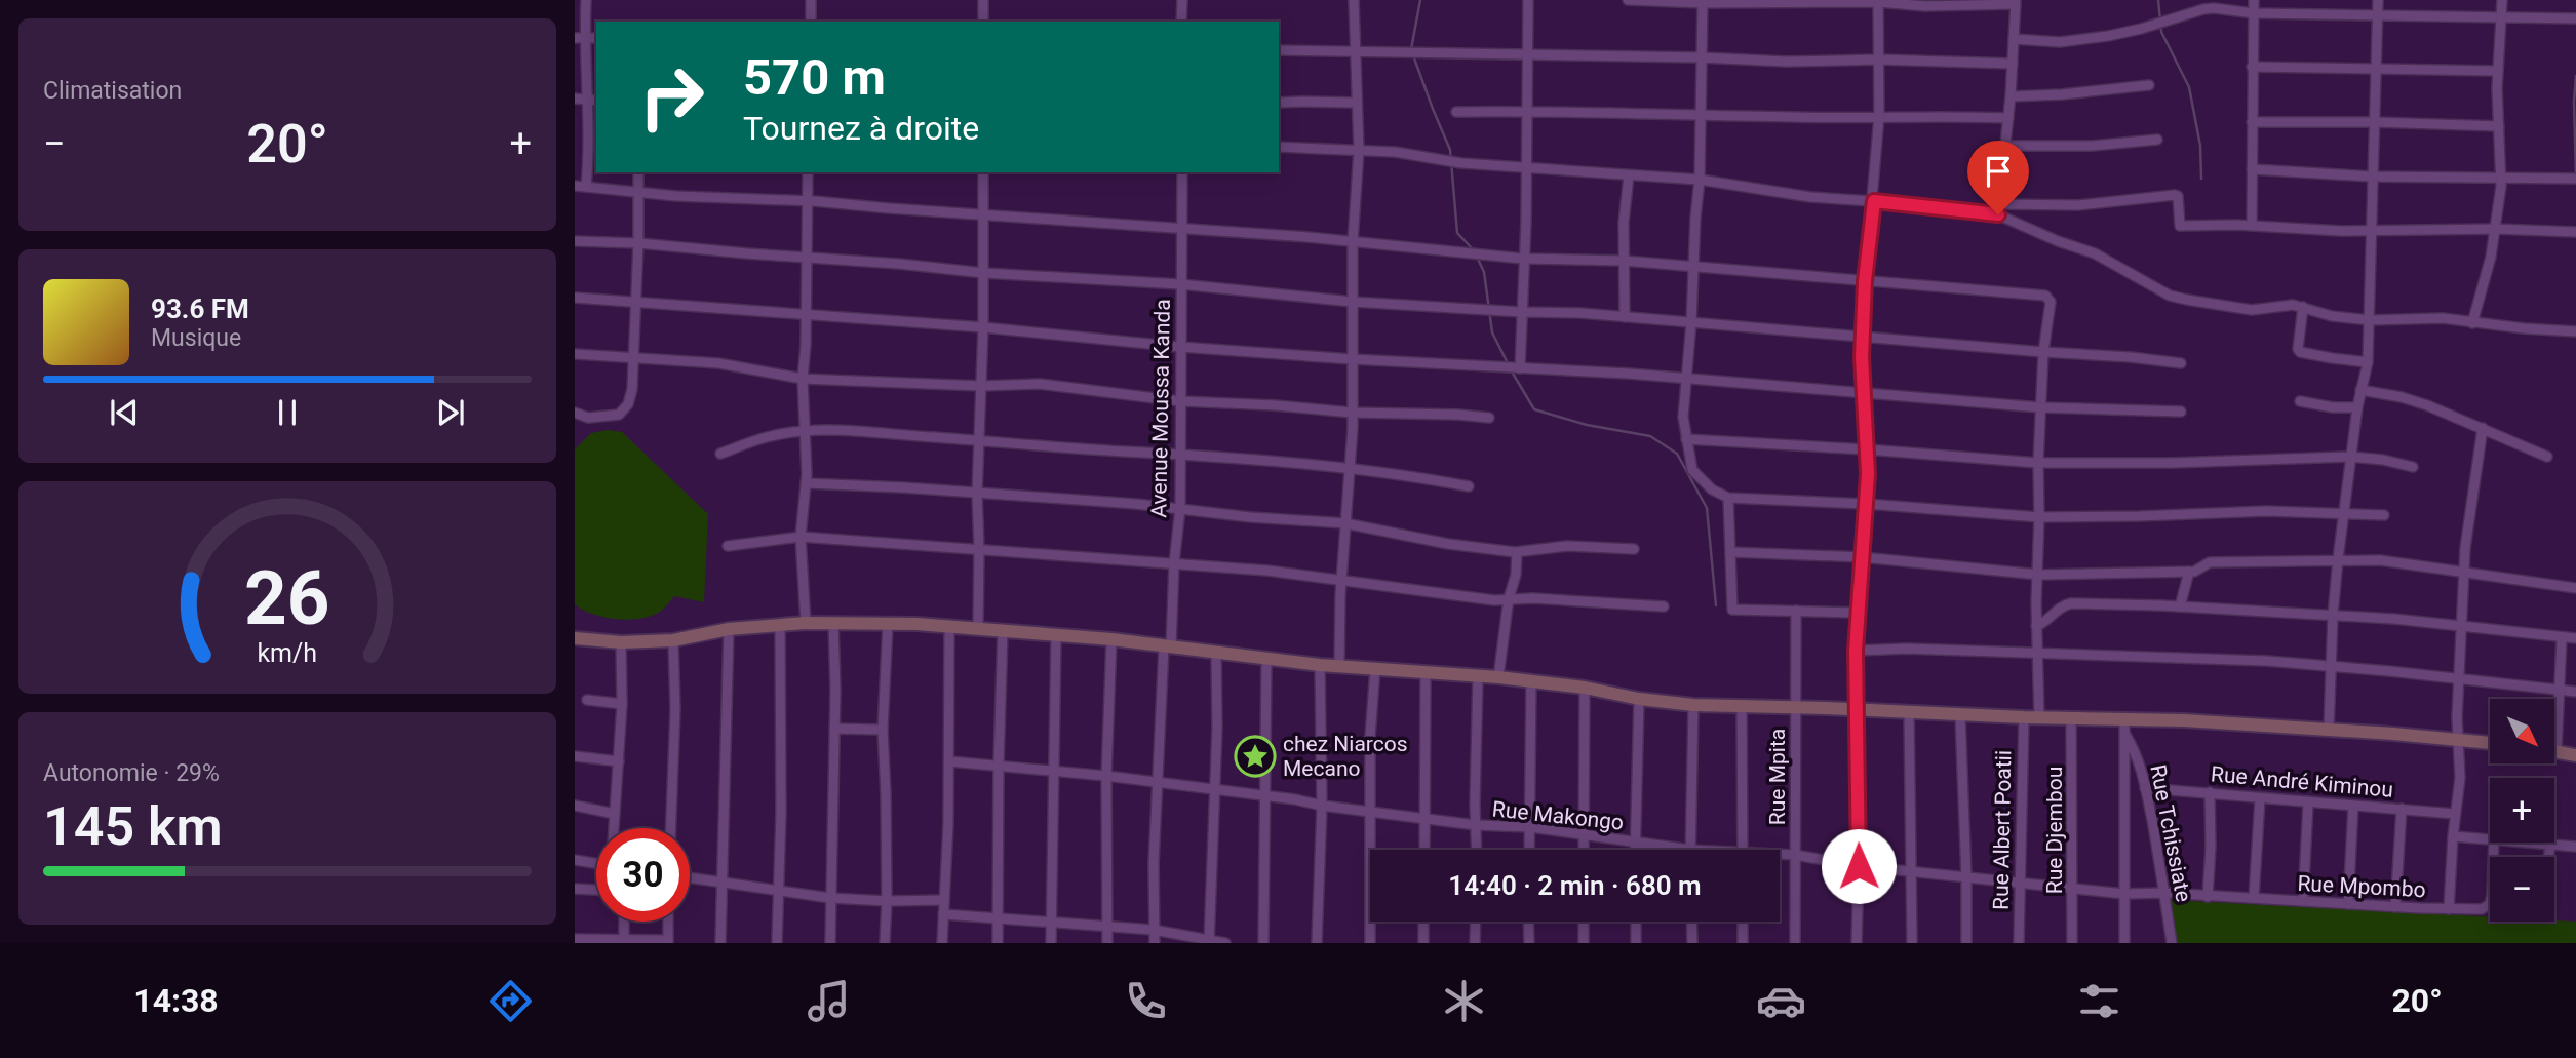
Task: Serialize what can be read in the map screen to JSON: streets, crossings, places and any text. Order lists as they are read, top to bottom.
{
  "streets": {
    "street": [
      "Avenue Moussa Kanda",
      "Rue Mpita",
      "Rue André Kiminou",
      "Rue Makongo",
      "Rue Albert Poatii",
      "Rue Djembou",
      "Rue Tchissiate",
      "Rue Mpombo"
    ]
  },
  "crossings": [
    ["Avenue Moussa Kanda", "Rue Makongo"],
    ["Rue Mpita", "Rue Makongo"],
    ["Rue André Kiminou", "Rue Tchissiate"],
    ["Rue Makongo", "Rue Albert Poatii"],
    ["Rue Makongo", "Rue Djembou"],
    ["Rue Makongo", "Rue Tchissiate"],
    ["Rue Makongo", "Rue Mpombo"],
    ["Rue Tchissiate", "Rue Mpombo"]
  ],
  "places": {
    "place": ["chez Niarcos Mecano"]
  },
  "north": "bottom right",
  "page": {
    "tile": [
      "Climatisation",
      ["Autonomie · 29%", "145 km"]
    ],
    "turn": ["570 m", "Tournez à droite"],
    "heat": ["−", "20°", "+"],
    "song": ["93.6 FM", "Musique"],
    "map_buttons": ["+", "−"],
    "limit": "30",
    "trip": "14:40 · 2 min · 680 m",
    "tabs": ["14:38", "20°"],
    "gauge": ["26", "km/h"]
  }
}
